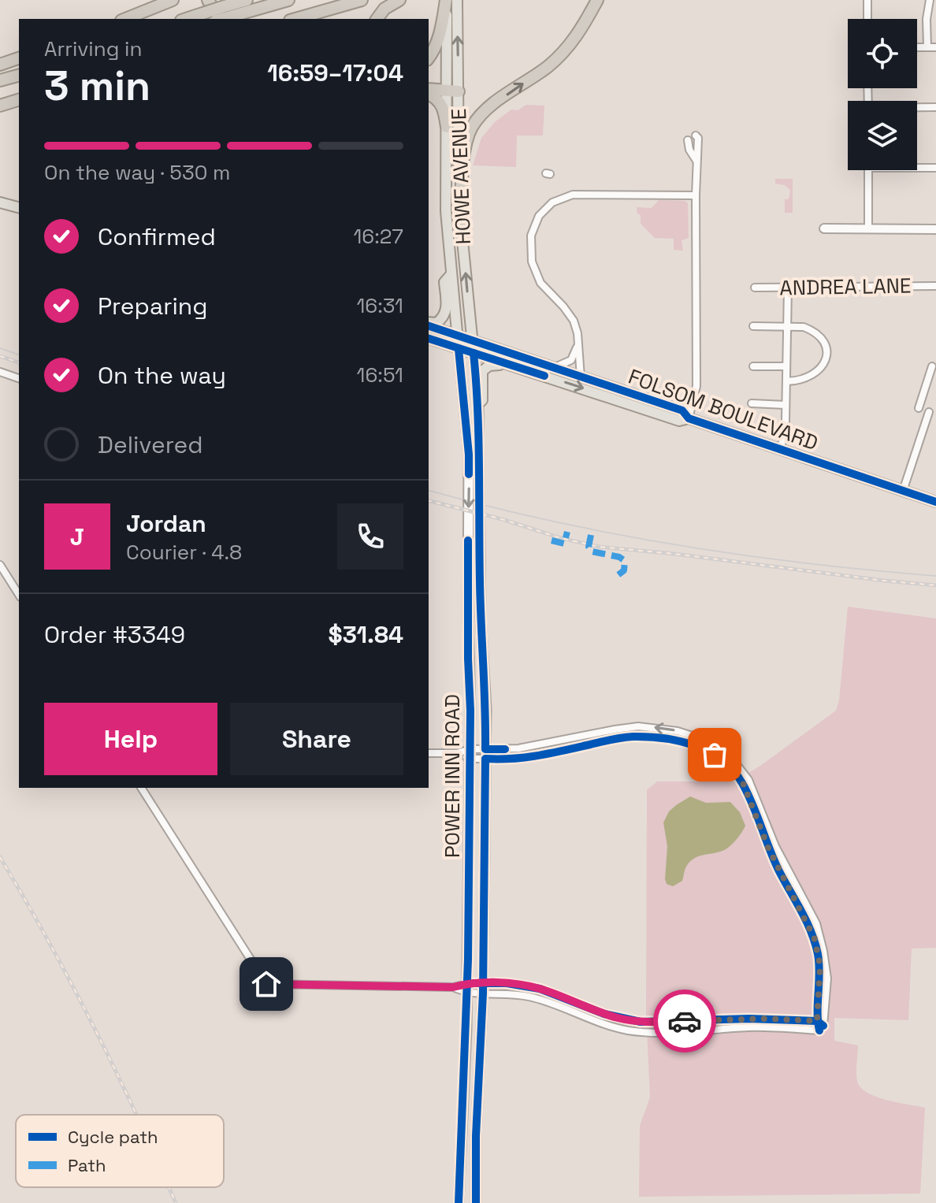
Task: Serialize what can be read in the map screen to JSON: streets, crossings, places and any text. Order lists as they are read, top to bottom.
{
  "streets": {
    "main road": ["HOWE AVENUE", "FOLSOM BOULEVARD", "POWER INN ROAD"],
    "street": ["ANDREA LANE"]
  },
  "crossings": [
    ["HOWE AVENUE", "FOLSOM BOULEVARD"],
    ["HOWE AVENUE", "POWER INN ROAD"],
    ["FOLSOM BOULEVARD", "POWER INN ROAD"]
  ],
  "legend": ["Cycle path", "Path"],
  "page": {
    "heading": ["3 min", "Arriving in", "16:59–17:04"],
    "panel": [
      "Jordan",
      "Courier · 4.8",
      "Order #3349",
      "$31.84"
    ],
    "bar": "On the way · 530 m",
    "list": [
      ["Confirmed", "16:27"],
      ["Preparing", "16:31"],
      ["On the way", "16:51"],
      "Delivered"
    ],
    "round": "J",
    "buttons": ["Help", "Share"]
  }
}
